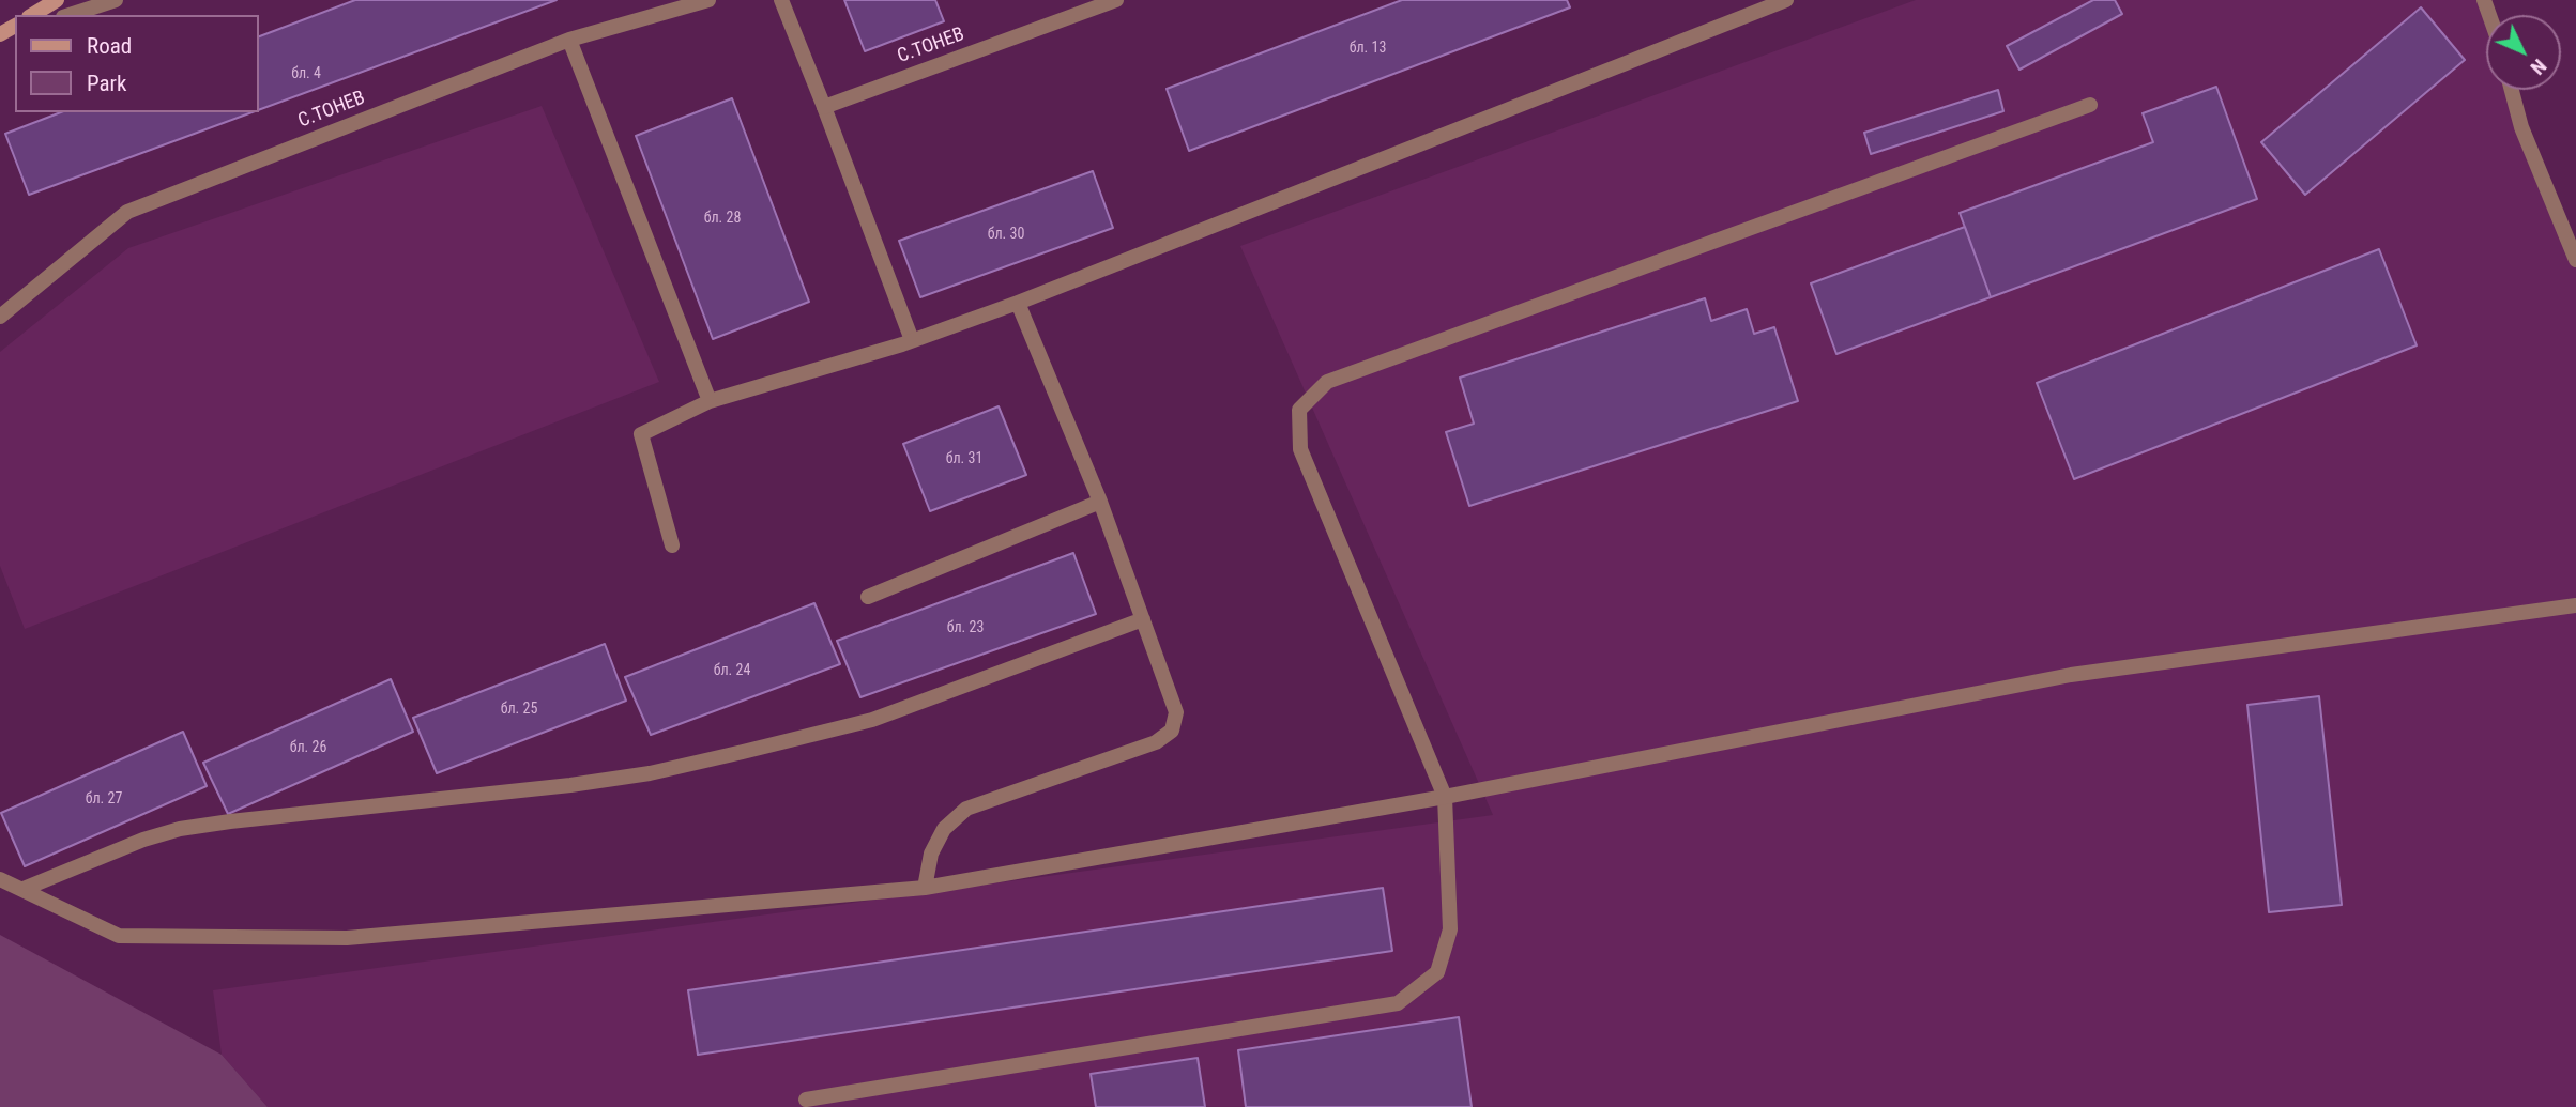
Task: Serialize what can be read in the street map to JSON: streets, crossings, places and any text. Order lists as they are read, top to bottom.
{
  "streets": {
    "street": ["С.ТОНЕВ"]
  },
  "house_numbers": [
    "бл. 13",
    "бл. 4",
    "бл. 28",
    "бл. 30",
    "бл. 31",
    "бл. 23",
    "бл. 24",
    "бл. 25",
    "бл. 26",
    "бл. 27"
  ],
  "legend": ["Road", "Park"],
  "north": "bottom right"
}
